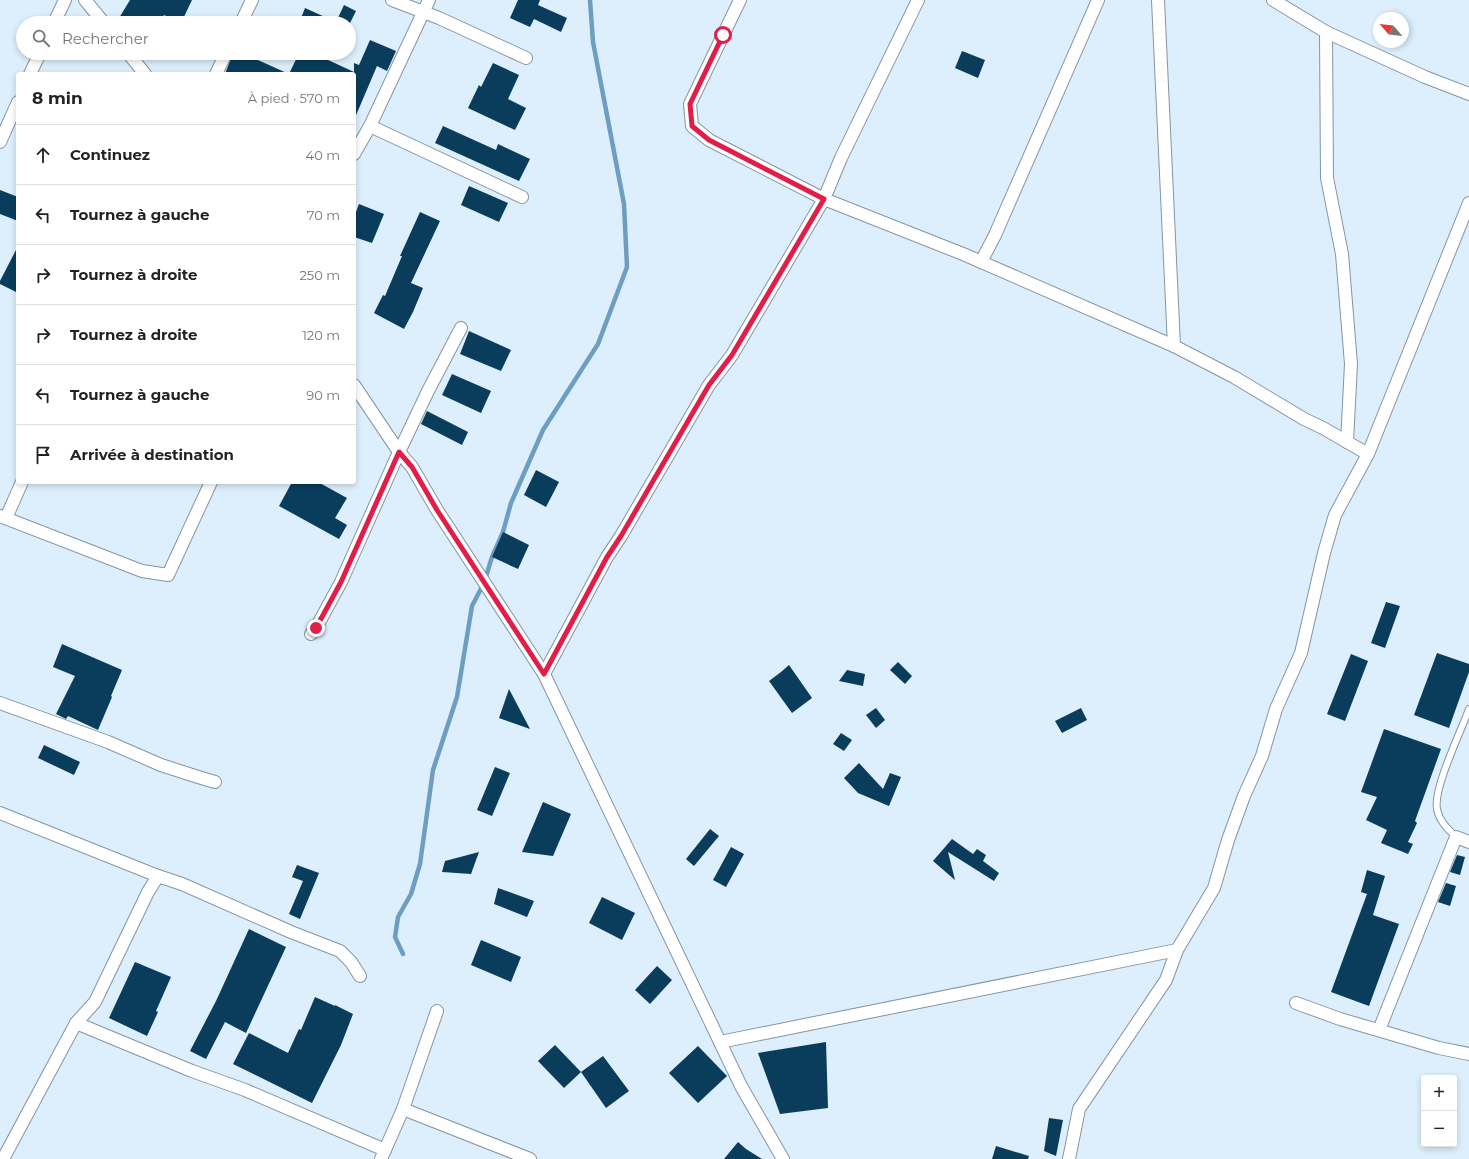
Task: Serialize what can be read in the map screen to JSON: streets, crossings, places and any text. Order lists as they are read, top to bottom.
{
  "north": "top left",
  "page": {
    "search": "Rechercher",
    "heading": ["8 min", "À pied · 570 m"],
    "list": [
      ["Continuez", "40 m"],
      ["Tournez à gauche", "70 m"],
      ["Tournez à droite", "250 m"],
      ["Tournez à droite", "120 m"],
      ["Tournez à gauche", "90 m"],
      "Arrivée à destination"
    ],
    "map_buttons": ["+", "−"]
  }
}
